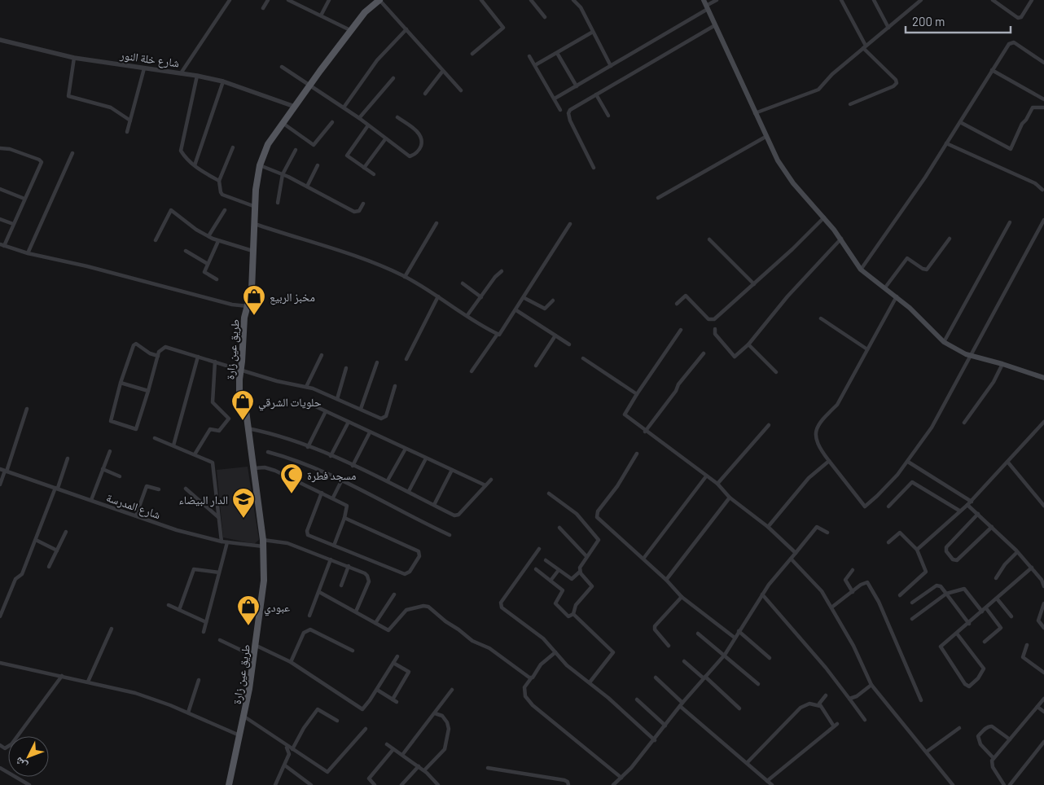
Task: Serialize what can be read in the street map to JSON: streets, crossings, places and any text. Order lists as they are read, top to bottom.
{
  "streets": {
    "main road": ["طريق عين زارة"],
    "street": ["شارع خلة النور", "شارع المدرسة"]
  },
  "crossings": [
    ["شارع خلة النور", "طريق عين زارة"],
    ["طريق عين زارة", "شارع المدرسة"]
  ],
  "places": {
    "shop": ["مخبز الربيع", "حلويات الشرقي", "عبودي"],
    "mosque": ["مسجد فطرة"],
    "school or university": ["الدار البيضاء"]
  },
  "scale_bar": "200 m",
  "north": "bottom left"
}
